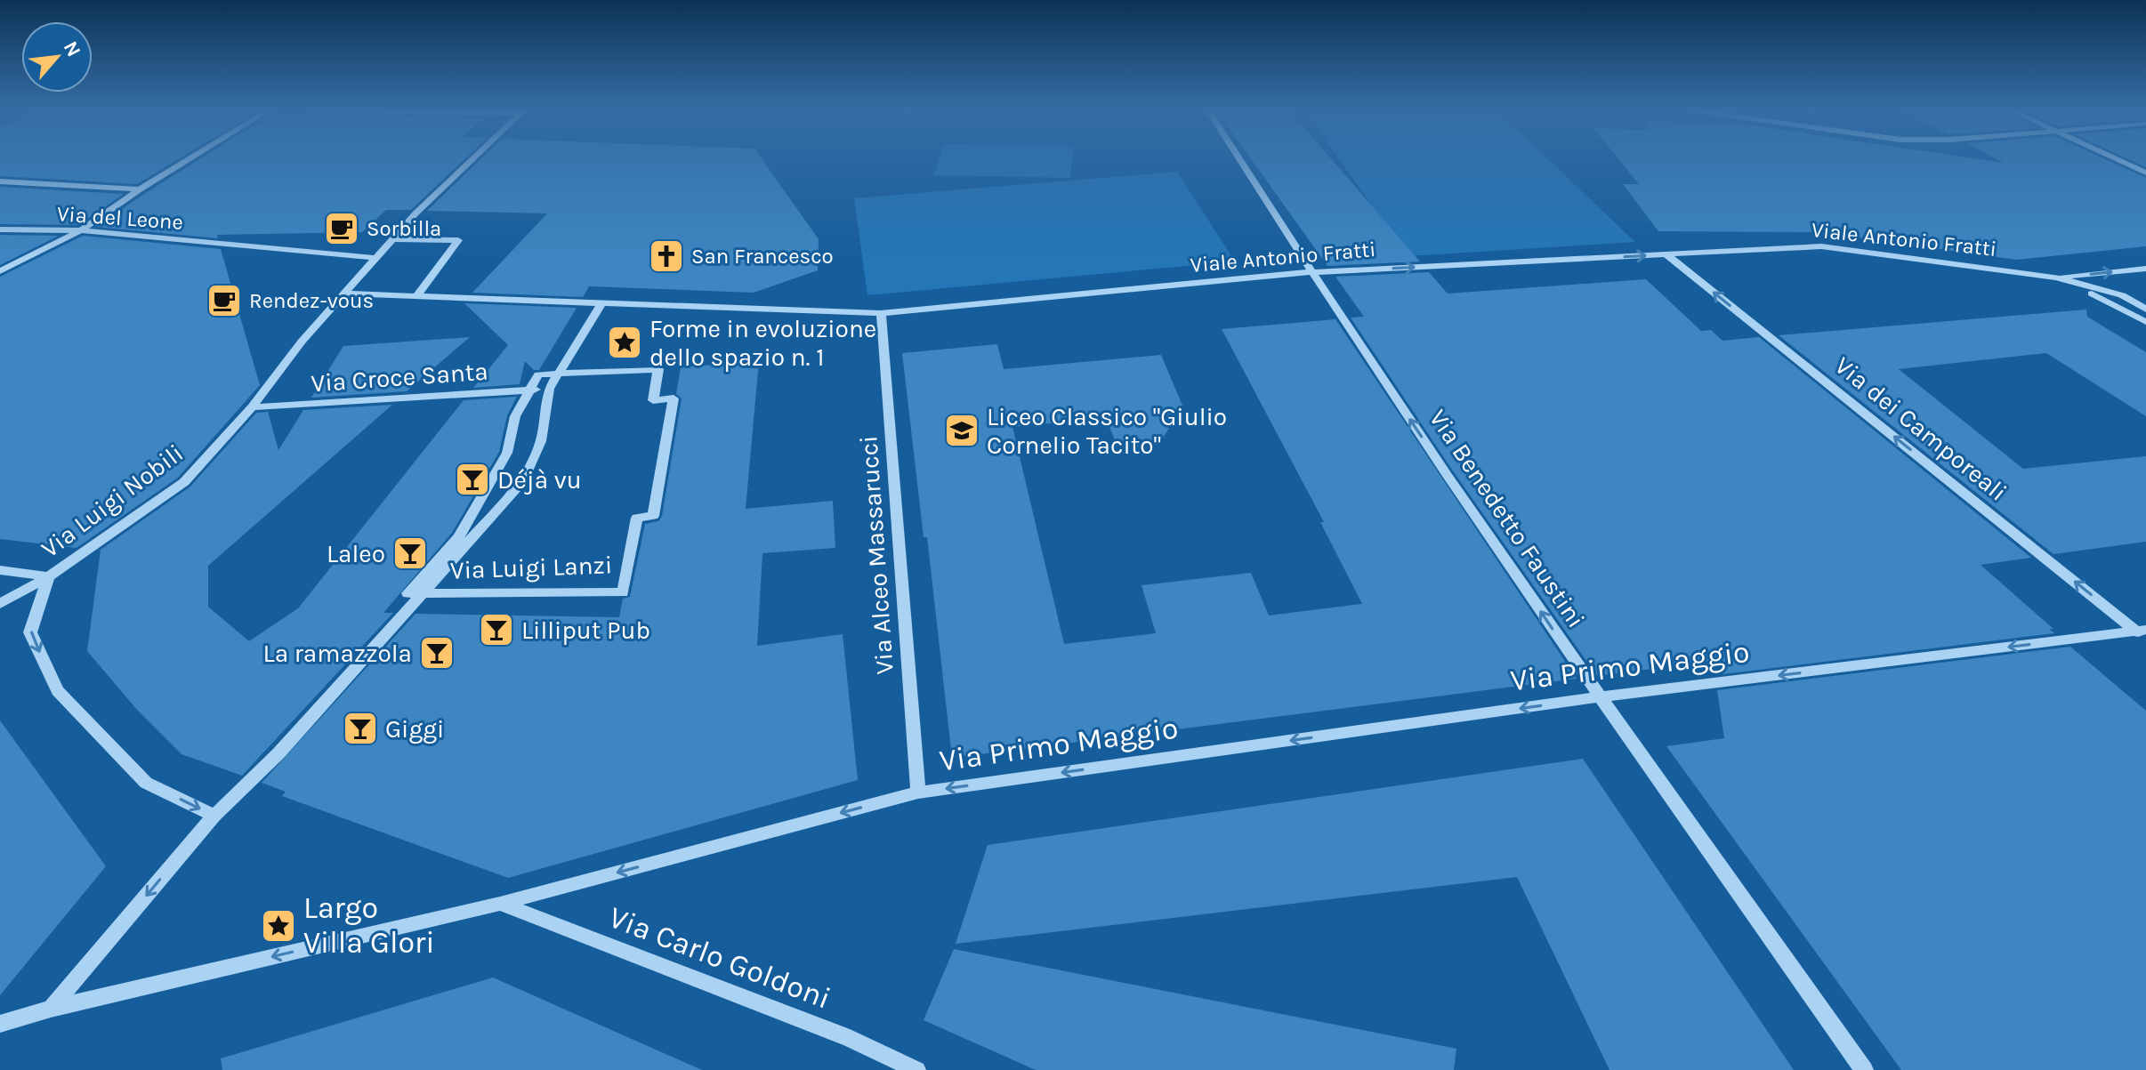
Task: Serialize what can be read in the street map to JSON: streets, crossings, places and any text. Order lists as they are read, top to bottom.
{
  "streets": {
    "street": [
      "Via del Leone",
      "Viale Antonio Fratti",
      "Via Croce Santa",
      "Via dei Camporeali",
      "Via Luigi Nobili",
      "Via Benedetto Faustini",
      "Via Alceo Massarucci",
      "Via Luigi Lanzi",
      "Via Primo Maggio",
      "Via Carlo Goldoni"
    ]
  },
  "crossings": [
    ["Via del Leone", "Via Luigi Nobili"],
    ["Viale Antonio Fratti", "Via dei Camporeali"],
    ["Viale Antonio Fratti", "Via Luigi Nobili"],
    ["Viale Antonio Fratti", "Via Benedetto Faustini"],
    ["Viale Antonio Fratti", "Via Alceo Massarucci"],
    ["Viale Antonio Fratti", "Via Luigi Lanzi"],
    ["Via Croce Santa", "Via Luigi Nobili"],
    ["Via Croce Santa", "Via Luigi Lanzi"],
    ["Via dei Camporeali", "Via Primo Maggio"],
    ["Via Luigi Nobili", "Via Luigi Lanzi"],
    ["Via Benedetto Faustini", "Via Primo Maggio"],
    ["Via Alceo Massarucci", "Via Primo Maggio"],
    ["Via Primo Maggio", "Via Carlo Goldoni"]
  ],
  "one_way": ["Via dei Camporeali", "Via Benedetto Faustini", "Via Primo Maggio"],
  "places": {
    "cafe": ["Sorbilla", "Rendez-vous"],
    "church": ["San Francesco"],
    "place": ["Forme in evoluzione dello spazio n. 1", "Largo Villa Glori"],
    "school or university": ["Liceo Classico \"Giulio Cornelio Tacito\""],
    "bar": [
      "Déjà vu",
      "Laleo",
      "Lilliput Pub",
      "La ramazzola",
      "Giggi"
    ]
  },
  "north": "top right"
}
